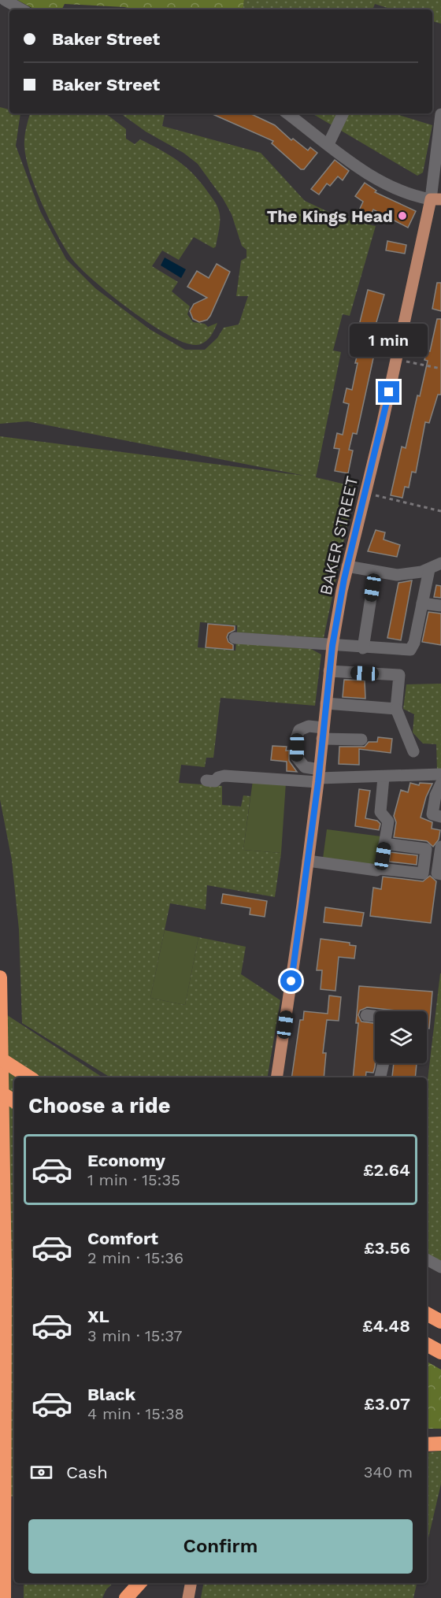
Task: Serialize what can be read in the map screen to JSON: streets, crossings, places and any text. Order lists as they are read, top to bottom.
{
  "streets": {
    "main road": ["BAKER STREET"]
  },
  "places": ["The Kings Head"],
  "page": {
    "banner": ["Baker Street", "Baker Street"],
    "bubble": "1 min",
    "heading": "Choose a ride",
    "list": [
      {
        "name": "Economy",
        "note": "1 min · 15:35",
        "value": "£2.64"
      },
      {
        "name": "Comfort",
        "note": "2 min · 15:36",
        "value": "£3.56"
      },
      {
        "name": "XL",
        "note": "3 min · 15:37",
        "value": "£4.48"
      },
      {
        "name": "Black",
        "note": "4 min · 15:38",
        "value": "£3.07"
      }
    ],
    "pay": ["Cash", "340 m"],
    "buttons": "Confirm"
  }
}
